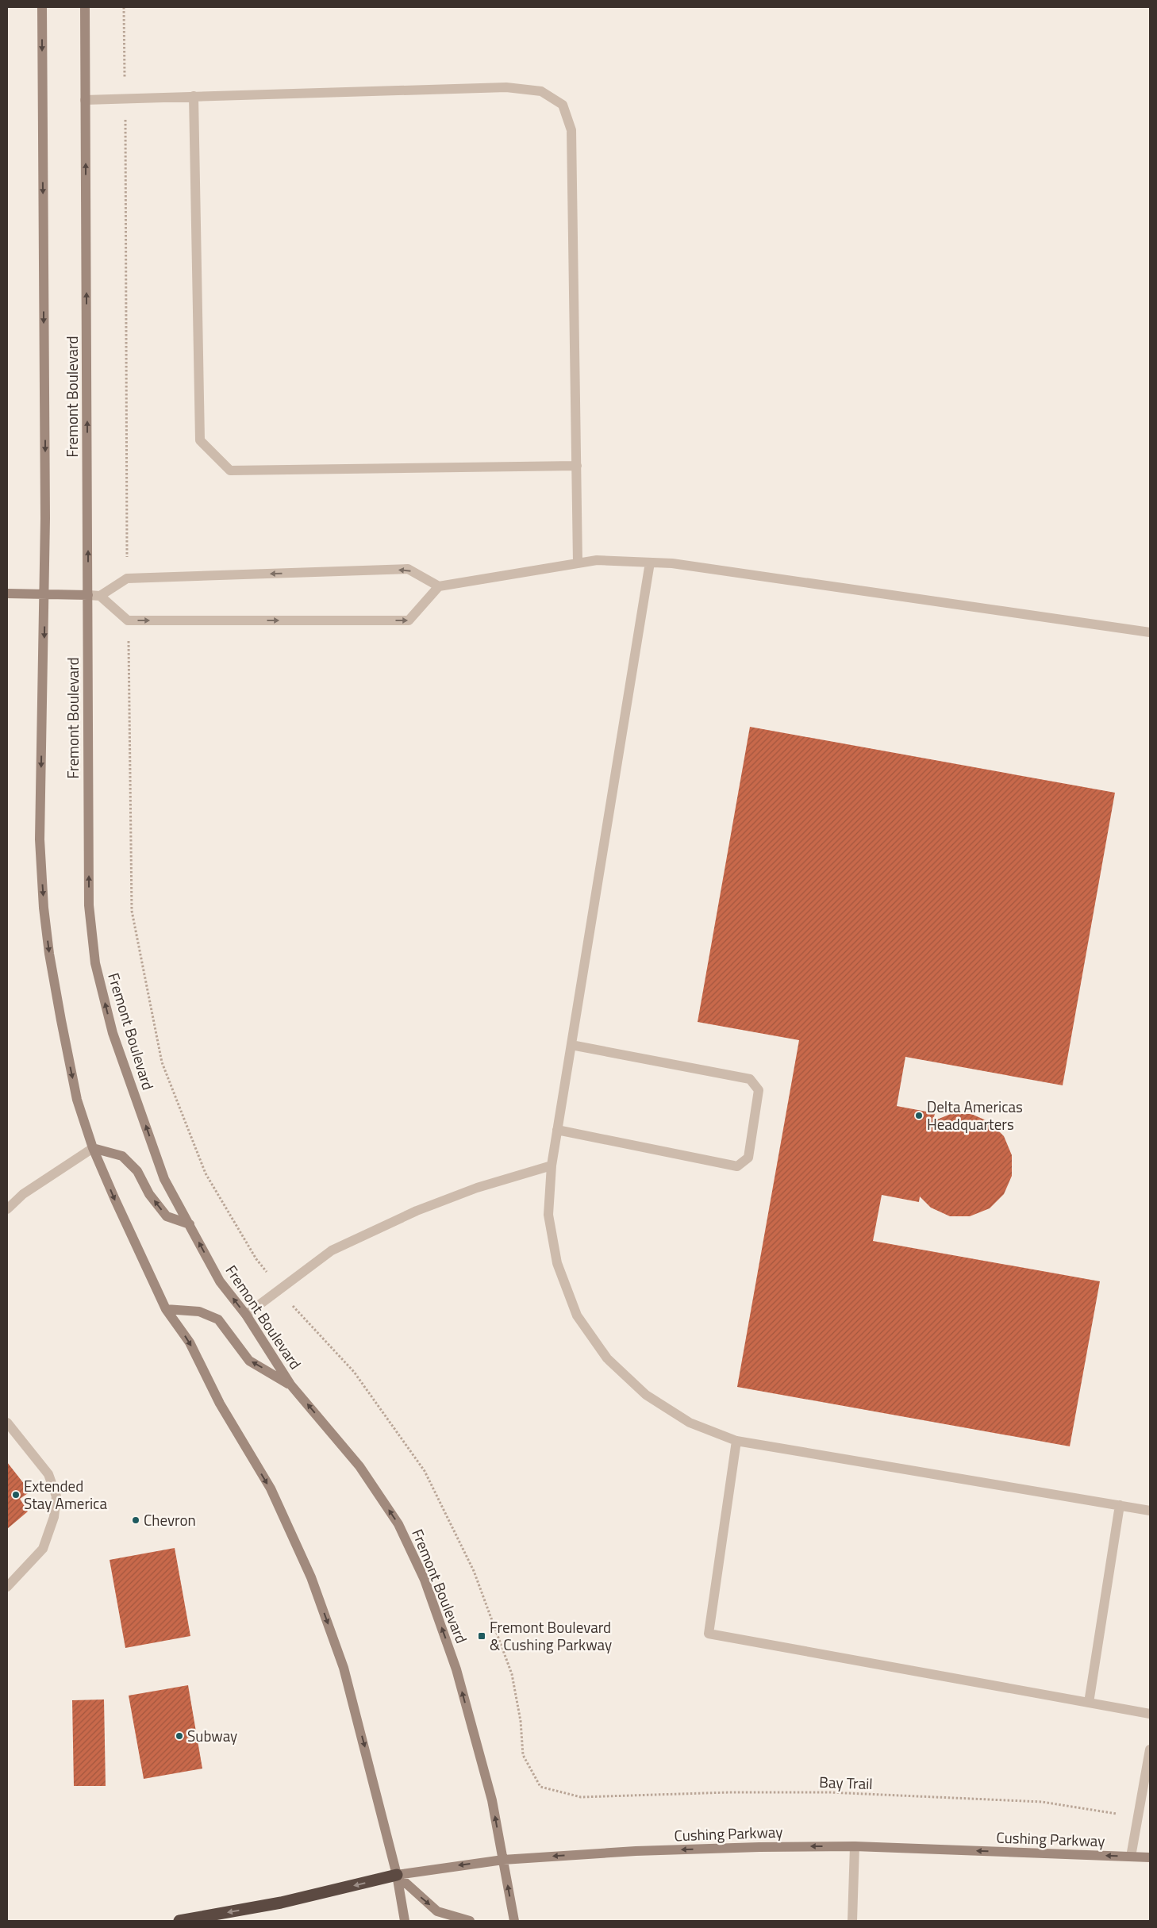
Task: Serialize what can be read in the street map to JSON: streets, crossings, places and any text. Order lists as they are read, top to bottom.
{
  "streets": {
    "main road": ["Fremont Boulevard", "Cushing Parkway"],
    "path": ["Bay Trail"]
  },
  "crossings": [
    ["Fremont Boulevard", "Cushing Parkway"]
  ],
  "one_way": ["Cushing Parkway"],
  "places": {
    "other": [
      "Delta Americas Headquarters",
      "Extended Stay America",
      "Chevron",
      "Subway"
    ],
    "transit": ["Fremont Boulevard & Cushing Parkway"]
  }
}
